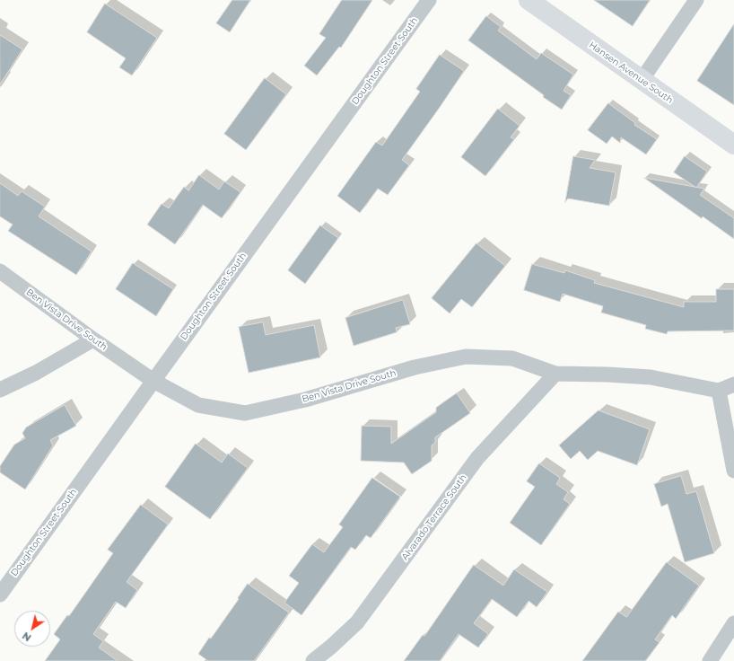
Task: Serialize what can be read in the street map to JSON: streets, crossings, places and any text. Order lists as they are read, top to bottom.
{
  "streets": {
    "street": [
      "Doughton Street South",
      "Hansen Avenue South",
      "Ben Vista Drive South",
      "Alvarado Terrace South"
    ]
  },
  "crossings": [
    ["Doughton Street South", "Ben Vista Drive South"],
    ["Ben Vista Drive South", "Alvarado Terrace South"]
  ],
  "north": "bottom left"
}
